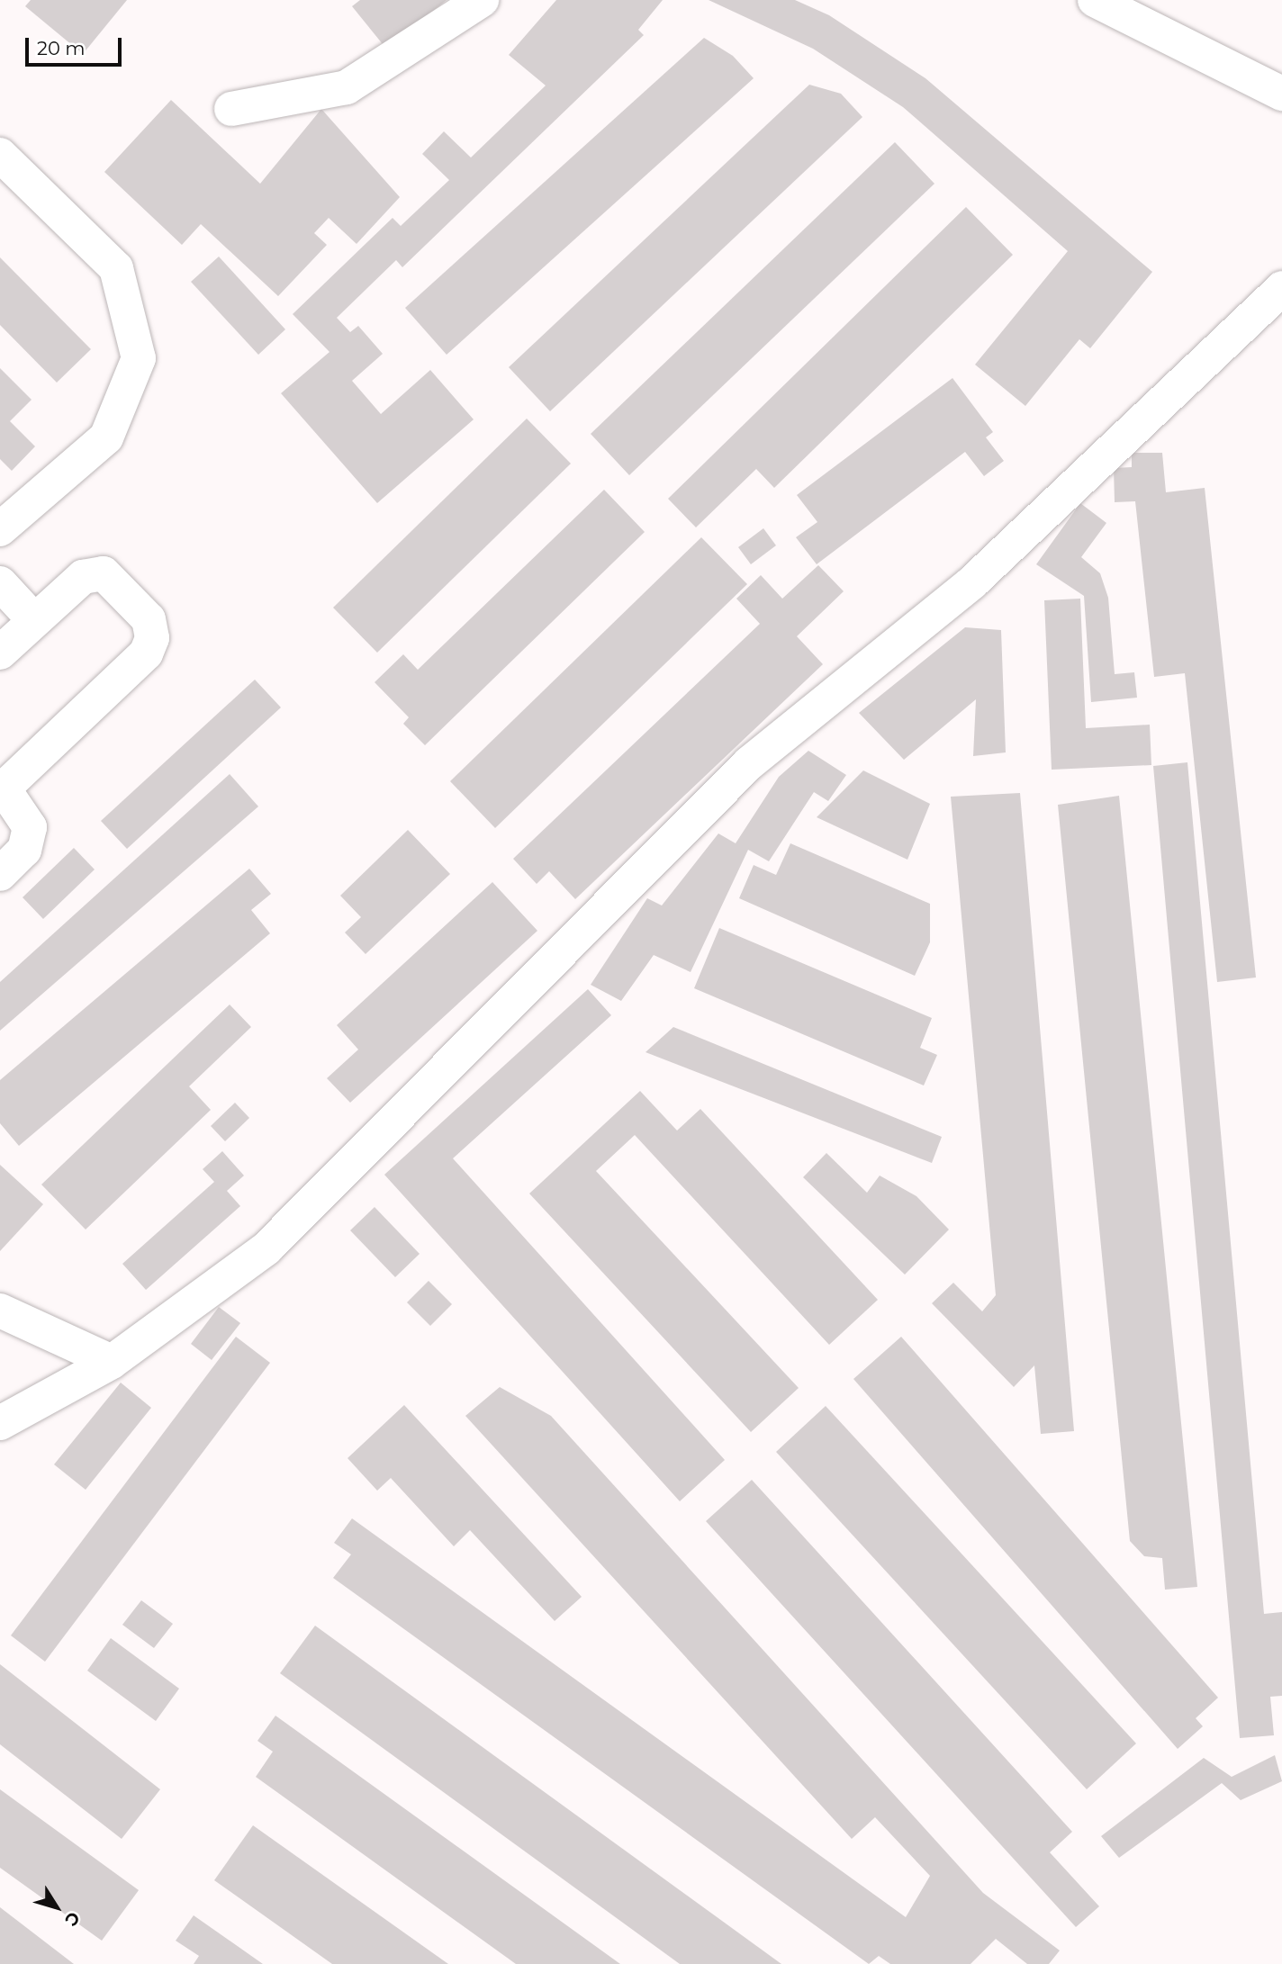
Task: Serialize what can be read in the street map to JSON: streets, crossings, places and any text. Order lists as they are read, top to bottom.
{
  "scale_bar": "20 m",
  "north": "bottom right"
}
